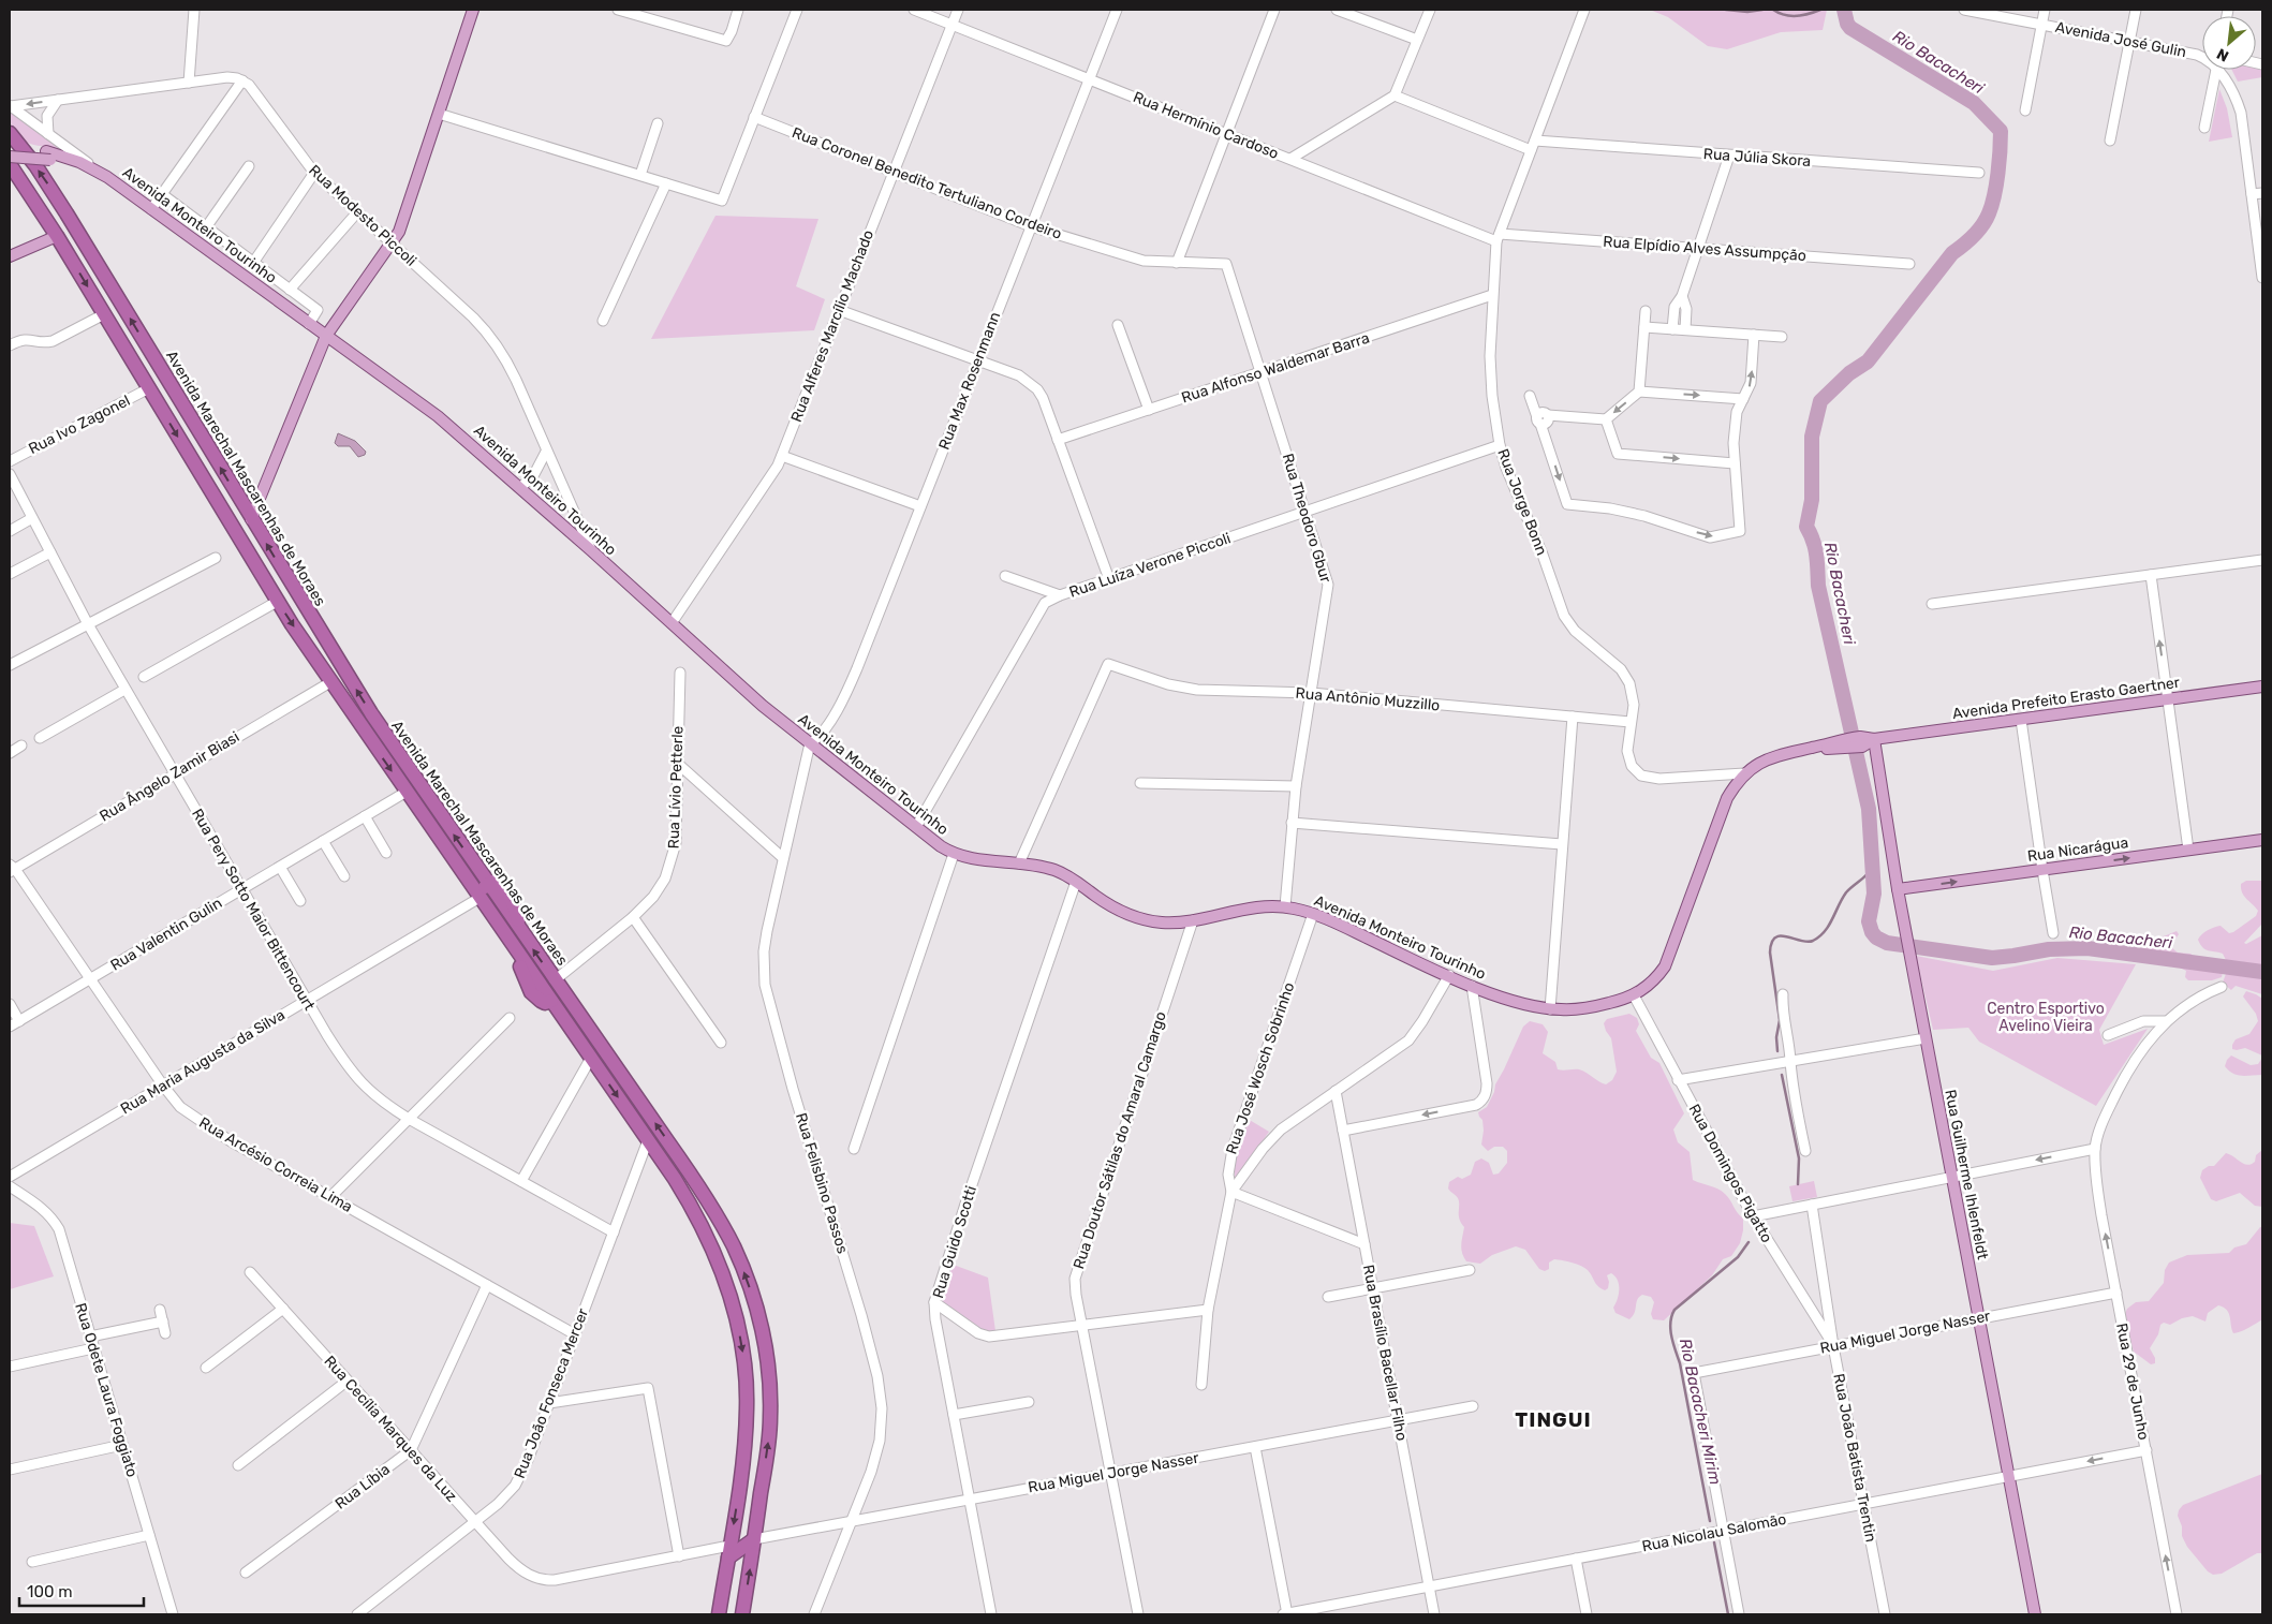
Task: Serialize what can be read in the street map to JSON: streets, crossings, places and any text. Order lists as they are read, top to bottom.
{
  "streets": {
    "highway": ["Avenida Marechal Mascarenhas de Moraes"],
    "main road": [
      "Avenida Monteiro Tourinho",
      "Avenida Prefeito Erasto Gaertner",
      "Rua Nicarágua",
      "Rua Guilherme Ihlenfeldt"
    ],
    "street": [
      "Avenida José Gulin",
      "Rua Hermínio Cardoso",
      "Rua Júlia Skora",
      "Rua Coronel Benedito Tertuliano Cordeiro",
      "Rua Modesto Piccoli",
      "Rua Elpídio Alves Assumpção",
      "Rua Alferes Marcílio Machado",
      "Rua Alfonso Waldemar Barra",
      "Rua Max Rosenmann",
      "Rua Ivo Zagonel",
      "Rua Jorge Bonn",
      "Rua Theodoro Gbur",
      "Rua Luíza Verone Piccoli",
      "Rua Antônio Muzzillo",
      "Rua Ângelo Zamir Biasi",
      "Rua Lívio Petterle",
      "Rua Pery Sotto Maior Bittencourt",
      "Rua Valentin Gulin",
      "Rua Maria Augusta da Silva",
      "Rua José Wosch Sobrinho",
      "Rua Doutor Sátilas do Amaral Camargo",
      "Rua Arcésio Correia Lima",
      "Rua Domingos Pigatto",
      "Rua Felisbino Passos",
      "Rua Guido Scotti",
      "Rua Miguel Jorge Nasser",
      "Rua Brasílio Bacellar Filho",
      "Rua 29 de Junho",
      "Rua Odete Laura Foggiato",
      "Rua João Fonseca Mercer",
      "Rua Cecília Marques da Luz",
      "Rua João Batista Trentin",
      "Rua Líbia",
      "Rua Nicolau Salomão"
    ]
  },
  "crossings": [
    ["Rua Hermínio Cardoso", "Rua Elpídio Alves Assumpção"],
    ["Rua Hermínio Cardoso", "Rua Alferes Marcílio Machado"],
    ["Rua Hermínio Cardoso", "Rua Max Rosenmann"],
    ["Rua Hermínio Cardoso", "Rua Jorge Bonn"],
    ["Rua Júlia Skora", "Rua Jorge Bonn"],
    ["Rua Coronel Benedito Tertuliano Cordeiro", "Rua Alferes Marcílio Machado"],
    ["Rua Coronel Benedito Tertuliano Cordeiro", "Rua Max Rosenmann"],
    ["Rua Coronel Benedito Tertuliano Cordeiro", "Rua Theodoro Gbur"],
    ["Rua Modesto Piccoli", "Avenida Monteiro Tourinho"],
    ["Avenida Monteiro Tourinho", "Rua Alferes Marcílio Machado"],
    ["Avenida Monteiro Tourinho", "Rua Max Rosenmann"],
    ["Avenida Monteiro Tourinho", "Rua Jorge Bonn"],
    ["Avenida Monteiro Tourinho", "Rua Theodoro Gbur"],
    ["Avenida Monteiro Tourinho", "Rua Luíza Verone Piccoli"],
    ["Avenida Monteiro Tourinho", "Avenida Prefeito Erasto Gaertner"],
    ["Avenida Monteiro Tourinho", "Rua Antônio Muzzillo"],
    ["Avenida Monteiro Tourinho", "Rua José Wosch Sobrinho"],
    ["Avenida Monteiro Tourinho", "Rua Doutor Sátilas do Amaral Camargo"],
    ["Avenida Monteiro Tourinho", "Rua Domingos Pigatto"],
    ["Avenida Monteiro Tourinho", "Rua Guilherme Ihlenfeldt"],
    ["Avenida Monteiro Tourinho", "Rua Felisbino Passos"],
    ["Avenida Monteiro Tourinho", "Rua Guido Scotti"],
    ["Rua Elpídio Alves Assumpção", "Rua Jorge Bonn"],
    ["Rua Alfonso Waldemar Barra", "Rua Jorge Bonn"],
    ["Rua Alfonso Waldemar Barra", "Rua Theodoro Gbur"],
    ["Rua Max Rosenmann", "Rua Felisbino Passos"],
    ["Rua Ivo Zagonel", "Avenida Marechal Mascarenhas de Moraes"],
    ["Avenida Marechal Mascarenhas de Moraes", "Rua Ângelo Zamir Biasi"],
    ["Avenida Marechal Mascarenhas de Moraes", "Rua Lívio Petterle"],
    ["Avenida Marechal Mascarenhas de Moraes", "Rua Valentin Gulin"],
    ["Avenida Marechal Mascarenhas de Moraes", "Rua Maria Augusta da Silva"],
    ["Avenida Marechal Mascarenhas de Moraes", "Rua Miguel Jorge Nasser"],
    ["Rua Jorge Bonn", "Rua Luíza Verone Piccoli"],
    ["Rua Jorge Bonn", "Rua Antônio Muzzillo"],
    ["Rua Theodoro Gbur", "Rua Luíza Verone Piccoli"],
    ["Rua Theodoro Gbur", "Rua Antônio Muzzillo"],
    ["Avenida Prefeito Erasto Gaertner", "Rua Guilherme Ihlenfeldt"],
    ["Rua Ângelo Zamir Biasi", "Rua Pery Sotto Maior Bittencourt"],
    ["Rua Ângelo Zamir Biasi", "Rua Arcésio Correia Lima"],
    ["Rua Nicarágua", "Rua Guilherme Ihlenfeldt"],
    ["Rua Pery Sotto Maior Bittencourt", "Rua Valentin Gulin"],
    ["Rua Pery Sotto Maior Bittencourt", "Rua Maria Augusta da Silva"],
    ["Rua Pery Sotto Maior Bittencourt", "Rua João Fonseca Mercer"],
    ["Rua Valentin Gulin", "Rua Arcésio Correia Lima"],
    ["Rua Maria Augusta da Silva", "Rua Arcésio Correia Lima"],
    ["Rua Doutor Sátilas do Amaral Camargo", "Rua Miguel Jorge Nasser"],
    ["Rua Arcésio Correia Lima", "Rua João Fonseca Mercer"],
    ["Rua Arcésio Correia Lima", "Rua Líbia"],
    ["Rua Domingos Pigatto", "Rua Miguel Jorge Nasser"],
    ["Rua Domingos Pigatto", "Rua João Batista Trentin"],
    ["Rua Guilherme Ihlenfeldt", "Rua Miguel Jorge Nasser"],
    ["Rua Guilherme Ihlenfeldt", "Rua Nicolau Salomão"],
    ["Rua Felisbino Passos", "Rua Miguel Jorge Nasser"],
    ["Rua Guido Scotti", "Rua Miguel Jorge Nasser"],
    ["Rua Miguel Jorge Nasser", "Rua Brasílio Bacellar Filho"],
    ["Rua Miguel Jorge Nasser", "Rua 29 de Junho"],
    ["Rua Miguel Jorge Nasser", "Rua João Batista Trentin"],
    ["Rua Miguel Jorge Nasser", "Rua Nicolau Salomão"],
    ["Rua Brasílio Bacellar Filho", "Rua Nicolau Salomão"],
    ["Rua 29 de Junho", "Rua Nicolau Salomão"],
    ["Rua João Fonseca Mercer", "Rua Cecília Marques da Luz"],
    ["Rua Cecília Marques da Luz", "Rua Líbia"],
    ["Rua João Batista Trentin", "Rua Nicolau Salomão"]
  ],
  "one_way": ["Rua Nicarágua", "Rua 29 de Junho"],
  "districts": ["TINGUI"],
  "water": ["Rio Bacacheri", "Rio Bacacheri Mirim"],
  "parks": ["Centro Esportivo Avelino Vieira"],
  "scale_bar": "100 m",
  "north": "bottom left"
}
